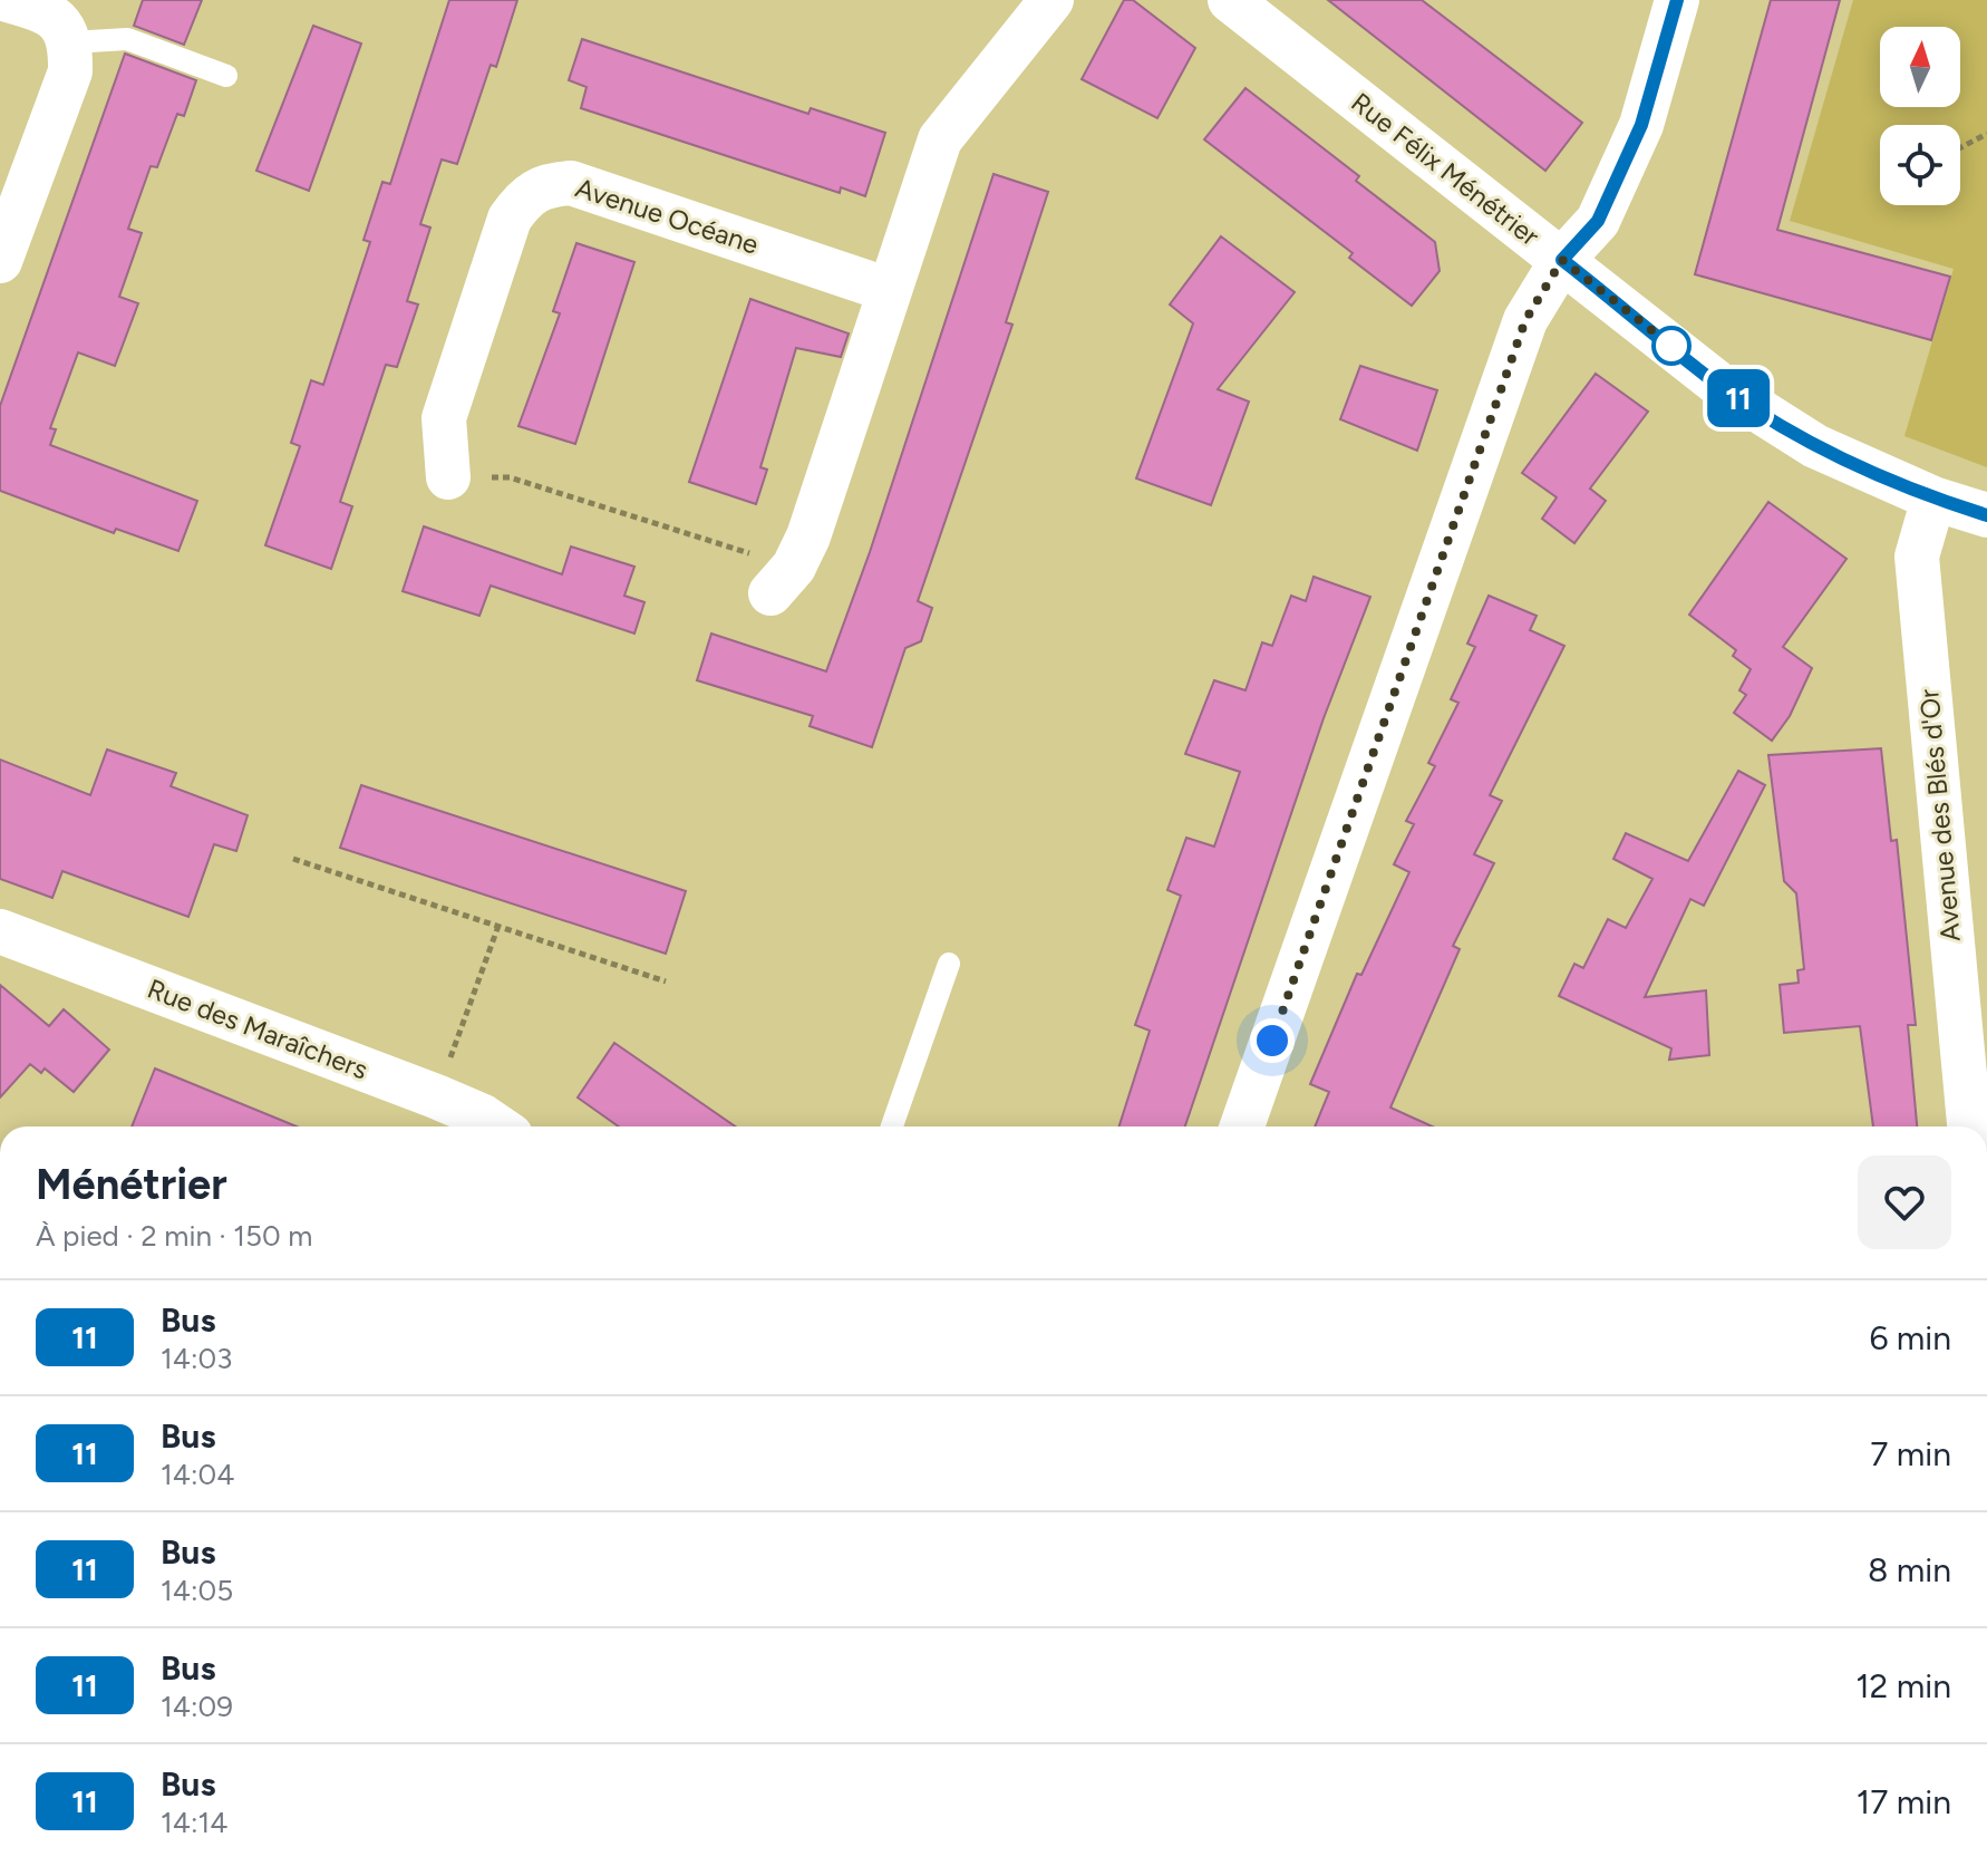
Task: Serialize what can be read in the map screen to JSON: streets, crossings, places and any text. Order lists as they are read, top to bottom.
{
  "streets": {
    "street": [
      "Rue Félix Ménétrier",
      "Avenue Océane",
      "Avenue des Blés d'Or",
      "Rue des Maraîchers"
    ]
  },
  "crossings": [
    ["Rue Félix Ménétrier", "Avenue des Blés d'Or"]
  ],
  "lines": ["bus line 11"],
  "north": "top",
  "page": {
    "on_map": "11",
    "heading": ["Ménétrier", "À pied · 2 min · 150 m"],
    "list": [
      {
        "mark": "11",
        "name": "Bus",
        "note": "14:03",
        "value": "6 min"
      },
      {
        "mark": "11",
        "name": "Bus",
        "note": "14:04",
        "value": "7 min"
      },
      {
        "mark": "11",
        "name": "Bus",
        "note": "14:05",
        "value": "8 min"
      },
      {
        "mark": "11",
        "name": "Bus",
        "note": "14:09",
        "value": "12 min"
      },
      {
        "mark": "11",
        "name": "Bus",
        "note": "14:14",
        "value": "17 min"
      }
    ]
  }
}
